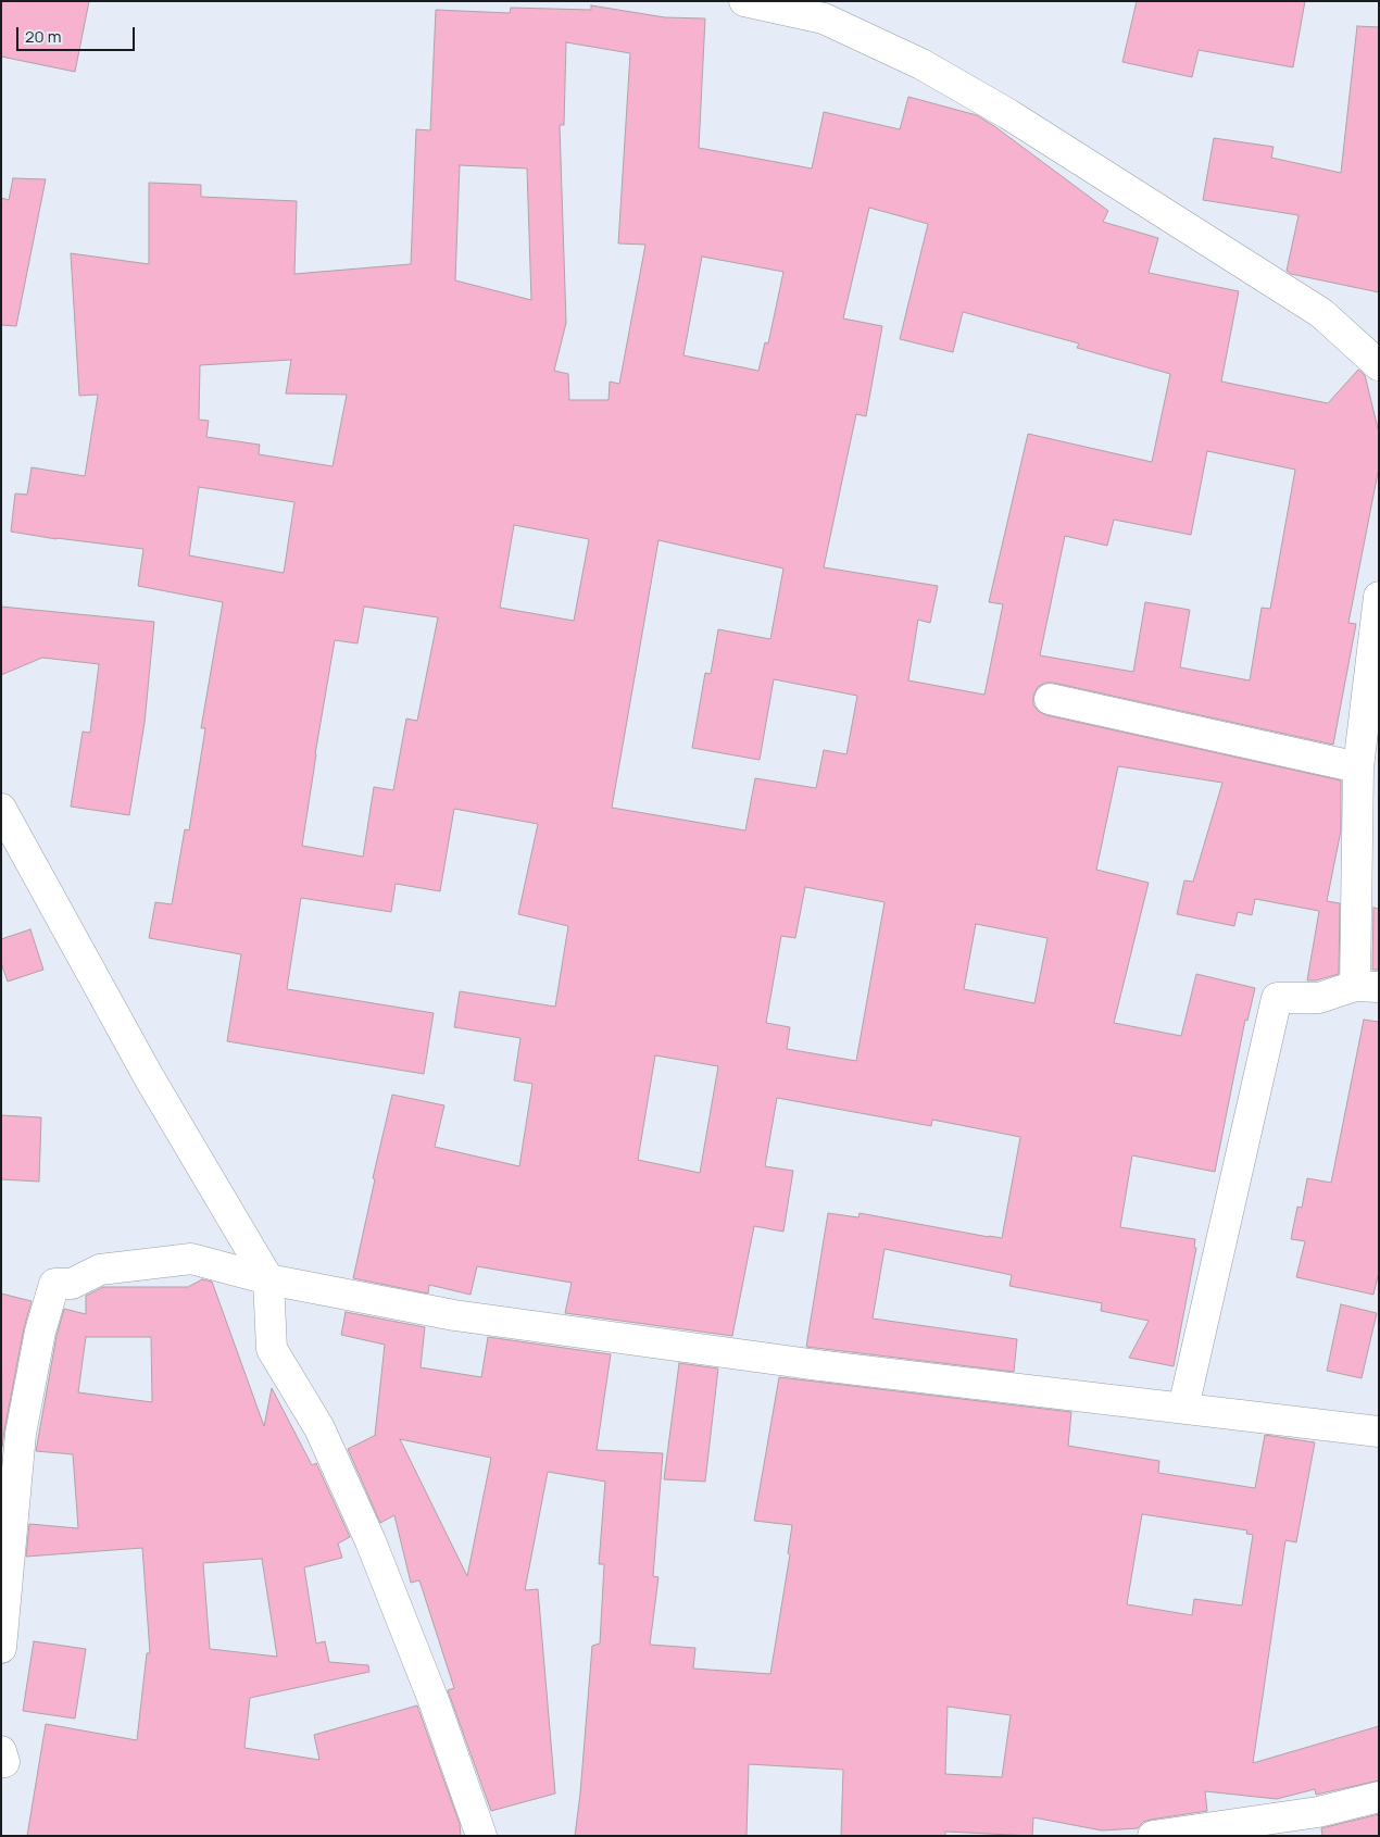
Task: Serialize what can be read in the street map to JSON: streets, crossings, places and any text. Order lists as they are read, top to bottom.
{
  "scale_bar": "20 m"
}
